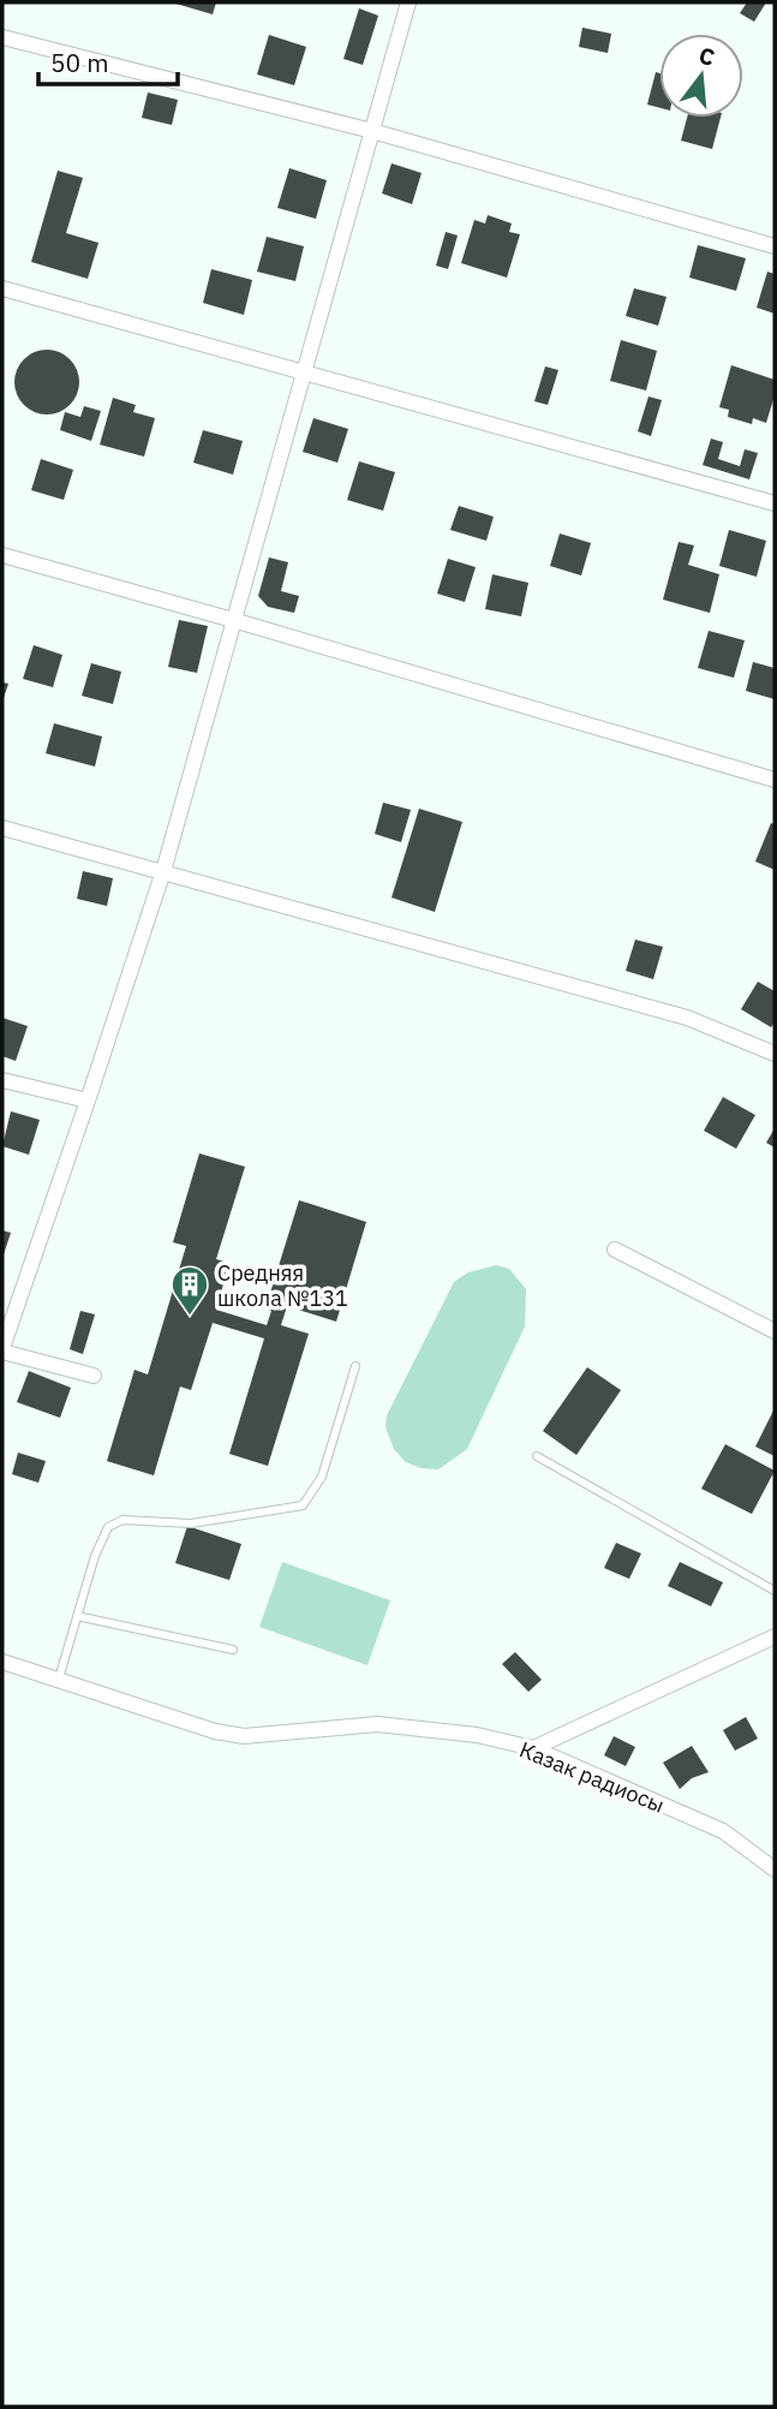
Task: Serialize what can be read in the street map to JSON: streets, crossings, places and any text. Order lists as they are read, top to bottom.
{
  "streets": {
    "street": ["Казак радиосы"]
  },
  "places": {
    "building": ["Средняя школа №131"]
  },
  "scale_bar": "50 m",
  "north": "top"
}
